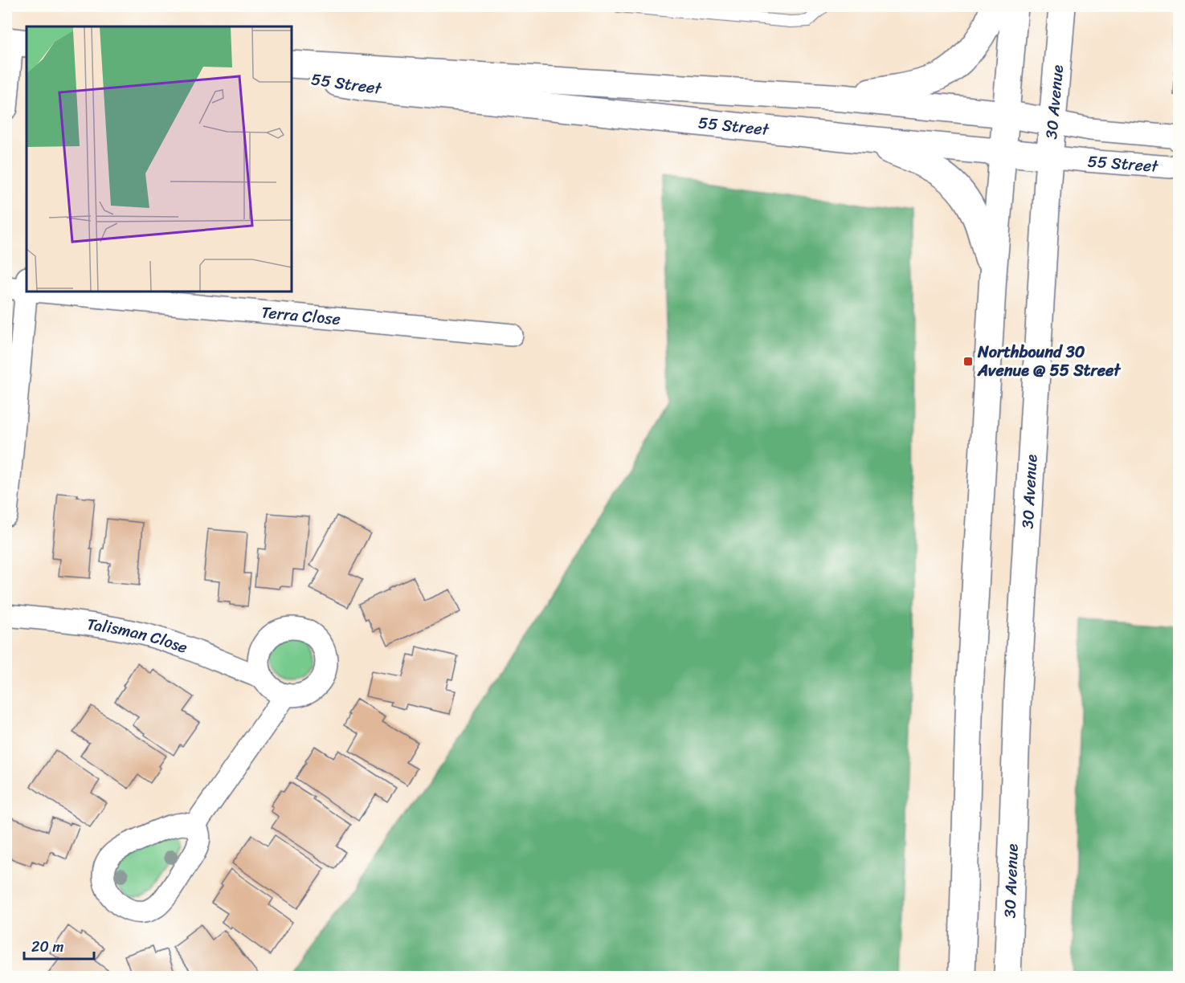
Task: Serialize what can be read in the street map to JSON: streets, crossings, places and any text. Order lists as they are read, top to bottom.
{
  "streets": {
    "main road": ["55 Street", "30 Avenue"],
    "street": ["Terra Close", "Talisman Close"]
  },
  "crossings": [
    ["55 Street", "30 Avenue"]
  ],
  "places": {
    "transit": ["Northbound 30 Avenue @ 55 Street"]
  },
  "scale_bar": "20 m"
}
